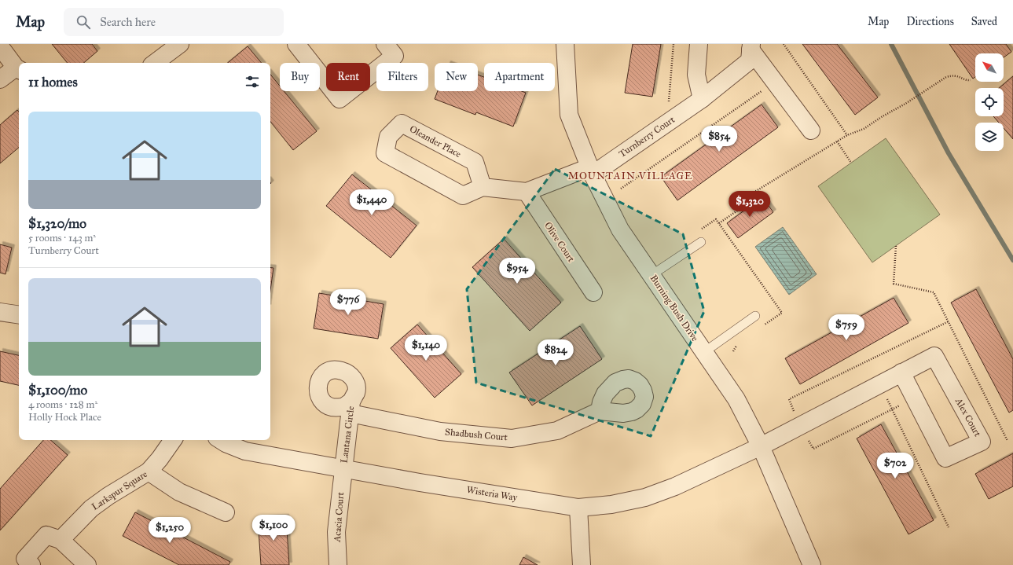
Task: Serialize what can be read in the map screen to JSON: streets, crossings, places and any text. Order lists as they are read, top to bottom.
{
  "streets": {
    "street": [
      "Turnberry Court",
      "Oleander Place",
      "Olive Court",
      "Burning Bush Drive",
      "Alex Court",
      "Lantana Circle",
      "Shadbush Court",
      "Larkspur Square",
      "Wisteria Way",
      "Acacia Court"
    ]
  },
  "crossings": [
    ["Turnberry Court", "Oleander Place"],
    ["Turnberry Court", "Burning Bush Drive"],
    ["Oleander Place", "Olive Court"],
    ["Oleander Place", "Burning Bush Drive"],
    ["Burning Bush Drive", "Alex Court"],
    ["Burning Bush Drive", "Wisteria Way"],
    ["Alex Court", "Wisteria Way"],
    ["Lantana Circle", "Shadbush Court"],
    ["Lantana Circle", "Wisteria Way"],
    ["Lantana Circle", "Acacia Court"],
    ["Wisteria Way", "Acacia Court"]
  ],
  "districts": ["MOUNTAIN VILLAGE"],
  "north": "top left",
  "page": {
    "header": "Map",
    "search": "Search here",
    "nav": ["Map", "Directions", "Saved"],
    "chip": [
      "Buy",
      "Rent",
      "Filters",
      "New",
      "Apartment"
    ],
    "heading": "11 homes",
    "list": [
      {
        "name": "$1,320/mo",
        "note": "5 rooms · 143 m² · Turnberry Court"
      },
      {
        "name": "$1,100/mo",
        "note": "4 rooms · 128 m² · Holly Hock Place"
      }
    ],
    "price": [
      "$854",
      "$1,440",
      "$1,320",
      "$954",
      "$776",
      "$759",
      "$1,140",
      "$824",
      "$702",
      "$1,100",
      "$1,250"
    ]
  }
}
